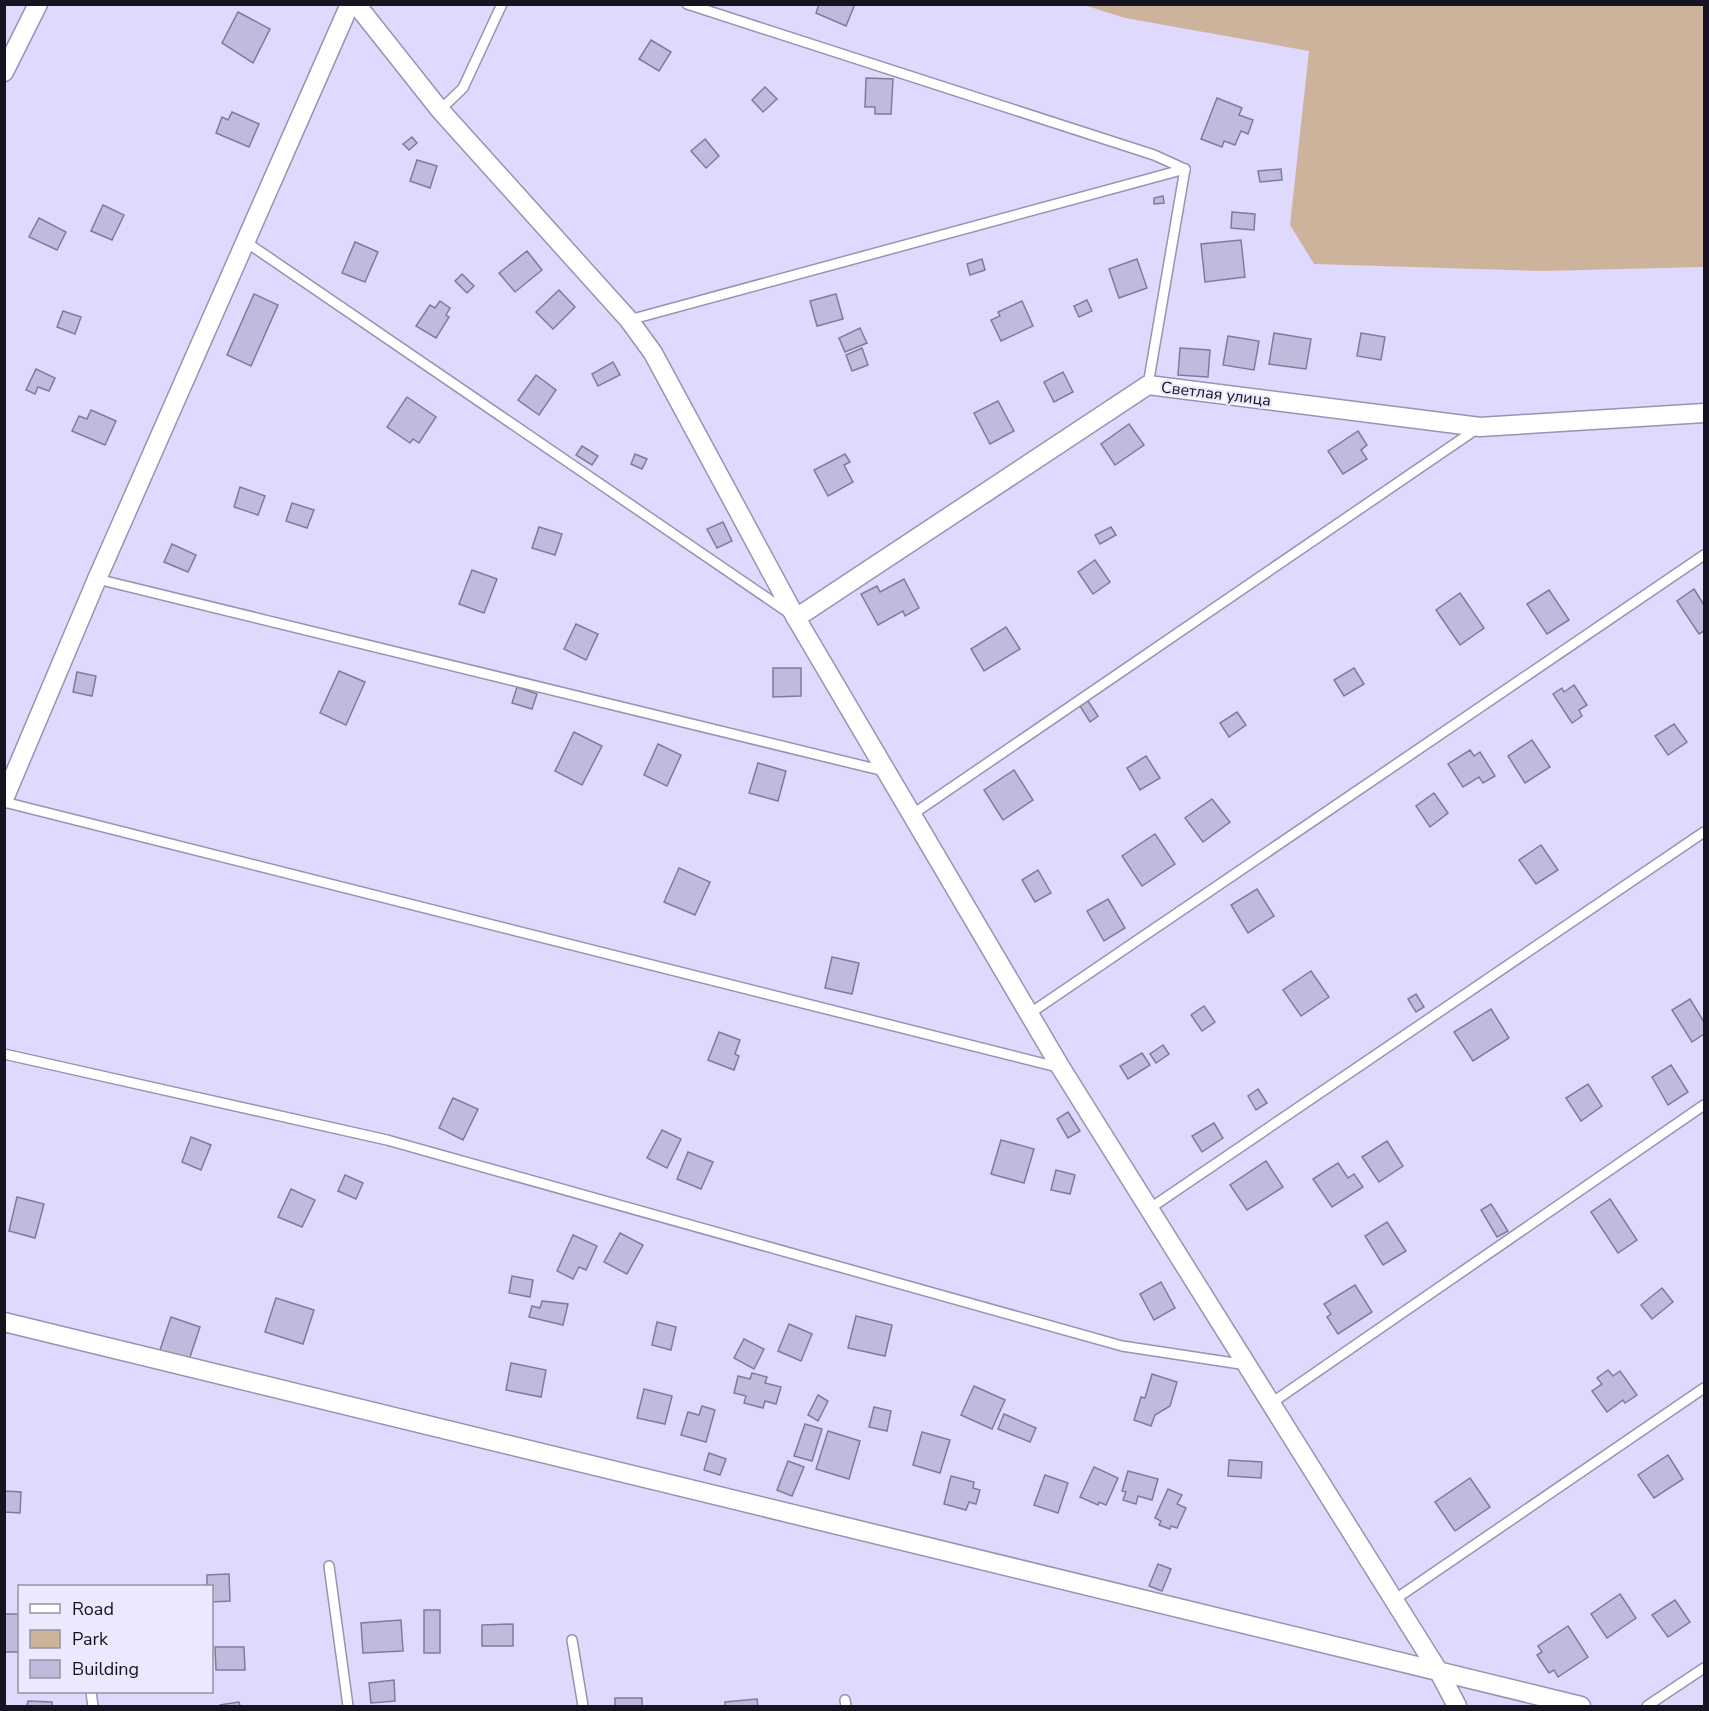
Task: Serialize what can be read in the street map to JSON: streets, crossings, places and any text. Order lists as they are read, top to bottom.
{
  "streets": {
    "street": ["Светлая улица"]
  },
  "legend": ["Road", "Park", "Building"]
}
